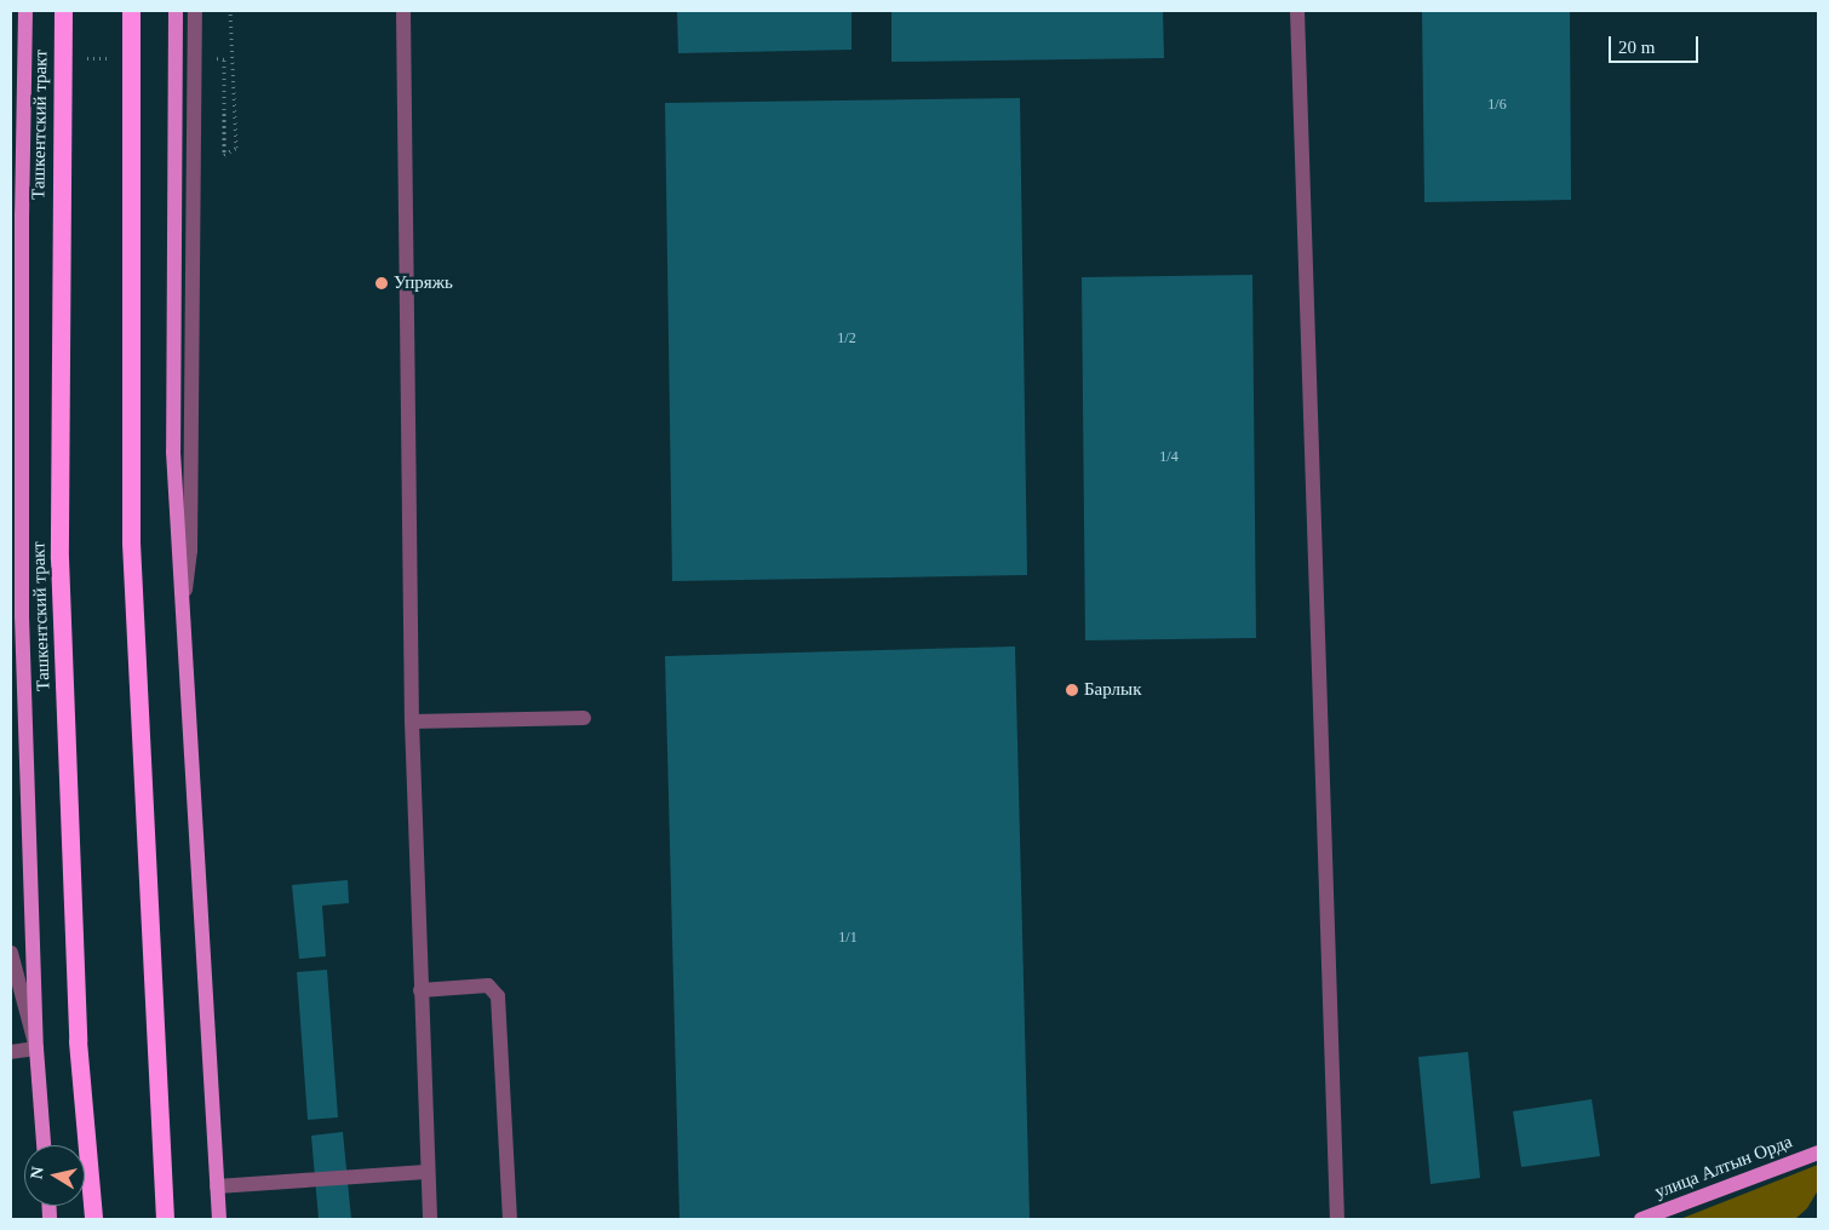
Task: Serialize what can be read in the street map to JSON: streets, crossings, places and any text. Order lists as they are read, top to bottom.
{
  "streets": {
    "highway": ["Ташкентский тракт"],
    "main road": ["улица Алтын Орда"]
  },
  "places": ["Упряжь", "Барлык"],
  "house_numbers": [
    "1/6",
    "1/2",
    "1/4",
    "1/1"
  ],
  "scale_bar": "20 m",
  "north": "left"
}
